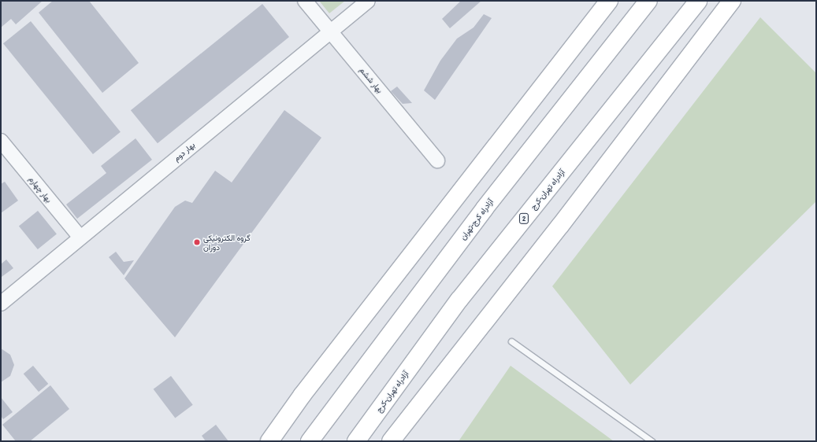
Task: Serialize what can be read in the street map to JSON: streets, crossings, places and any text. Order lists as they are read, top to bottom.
{
  "streets": {
    "highway": ["آزادراه تهران-کرج", "2", "آزادراه کرج-تهران"],
    "street": ["بهار ششم", "بهار دوم", "بهار چهارم"]
  },
  "crossings": [
    ["بهار ششم", "بهار دوم"],
    ["بهار دوم", "بهار چهارم"]
  ],
  "places": ["گروه الکترونیکی دوران"]
}
